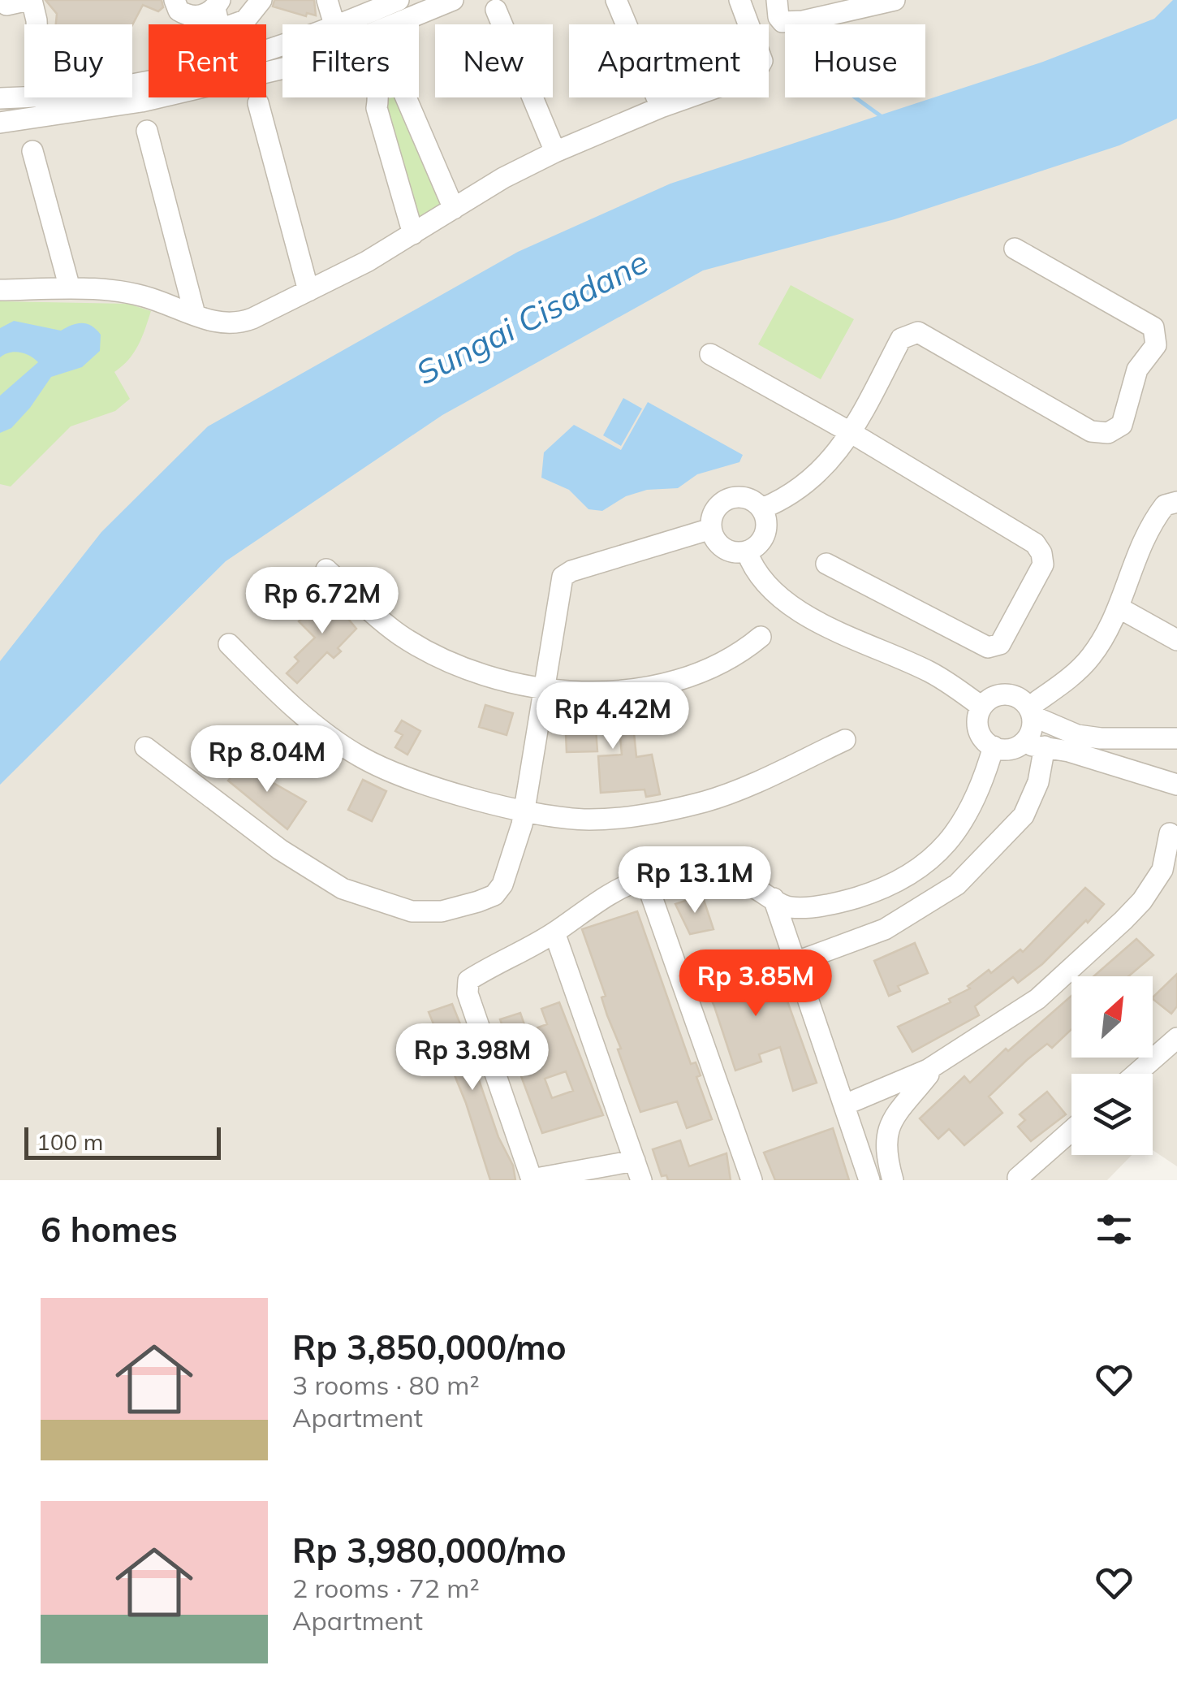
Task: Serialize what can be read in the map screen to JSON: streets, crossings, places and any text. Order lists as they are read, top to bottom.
{
  "water": ["Sungai Cisadane"],
  "scale_bar": "100 m",
  "north": "top right",
  "page": {
    "chip": [
      "Buy",
      "Rent",
      "Filters",
      "New",
      "Apartment",
      "House"
    ],
    "price": [
      "Rp 6.72M",
      "Rp 4.42M",
      "Rp 8.04M",
      "Rp 13.1M",
      "Rp 3.85M",
      "Rp 3.98M"
    ],
    "scale": "100 m",
    "heading": "6 homes",
    "list": [
      {
        "name": "Rp 3,850,000/mo",
        "note": "3 rooms · 80 m² · Apartment"
      },
      {
        "name": "Rp 3,980,000/mo",
        "note": "2 rooms · 72 m² · Apartment"
      }
    ]
  }
}
